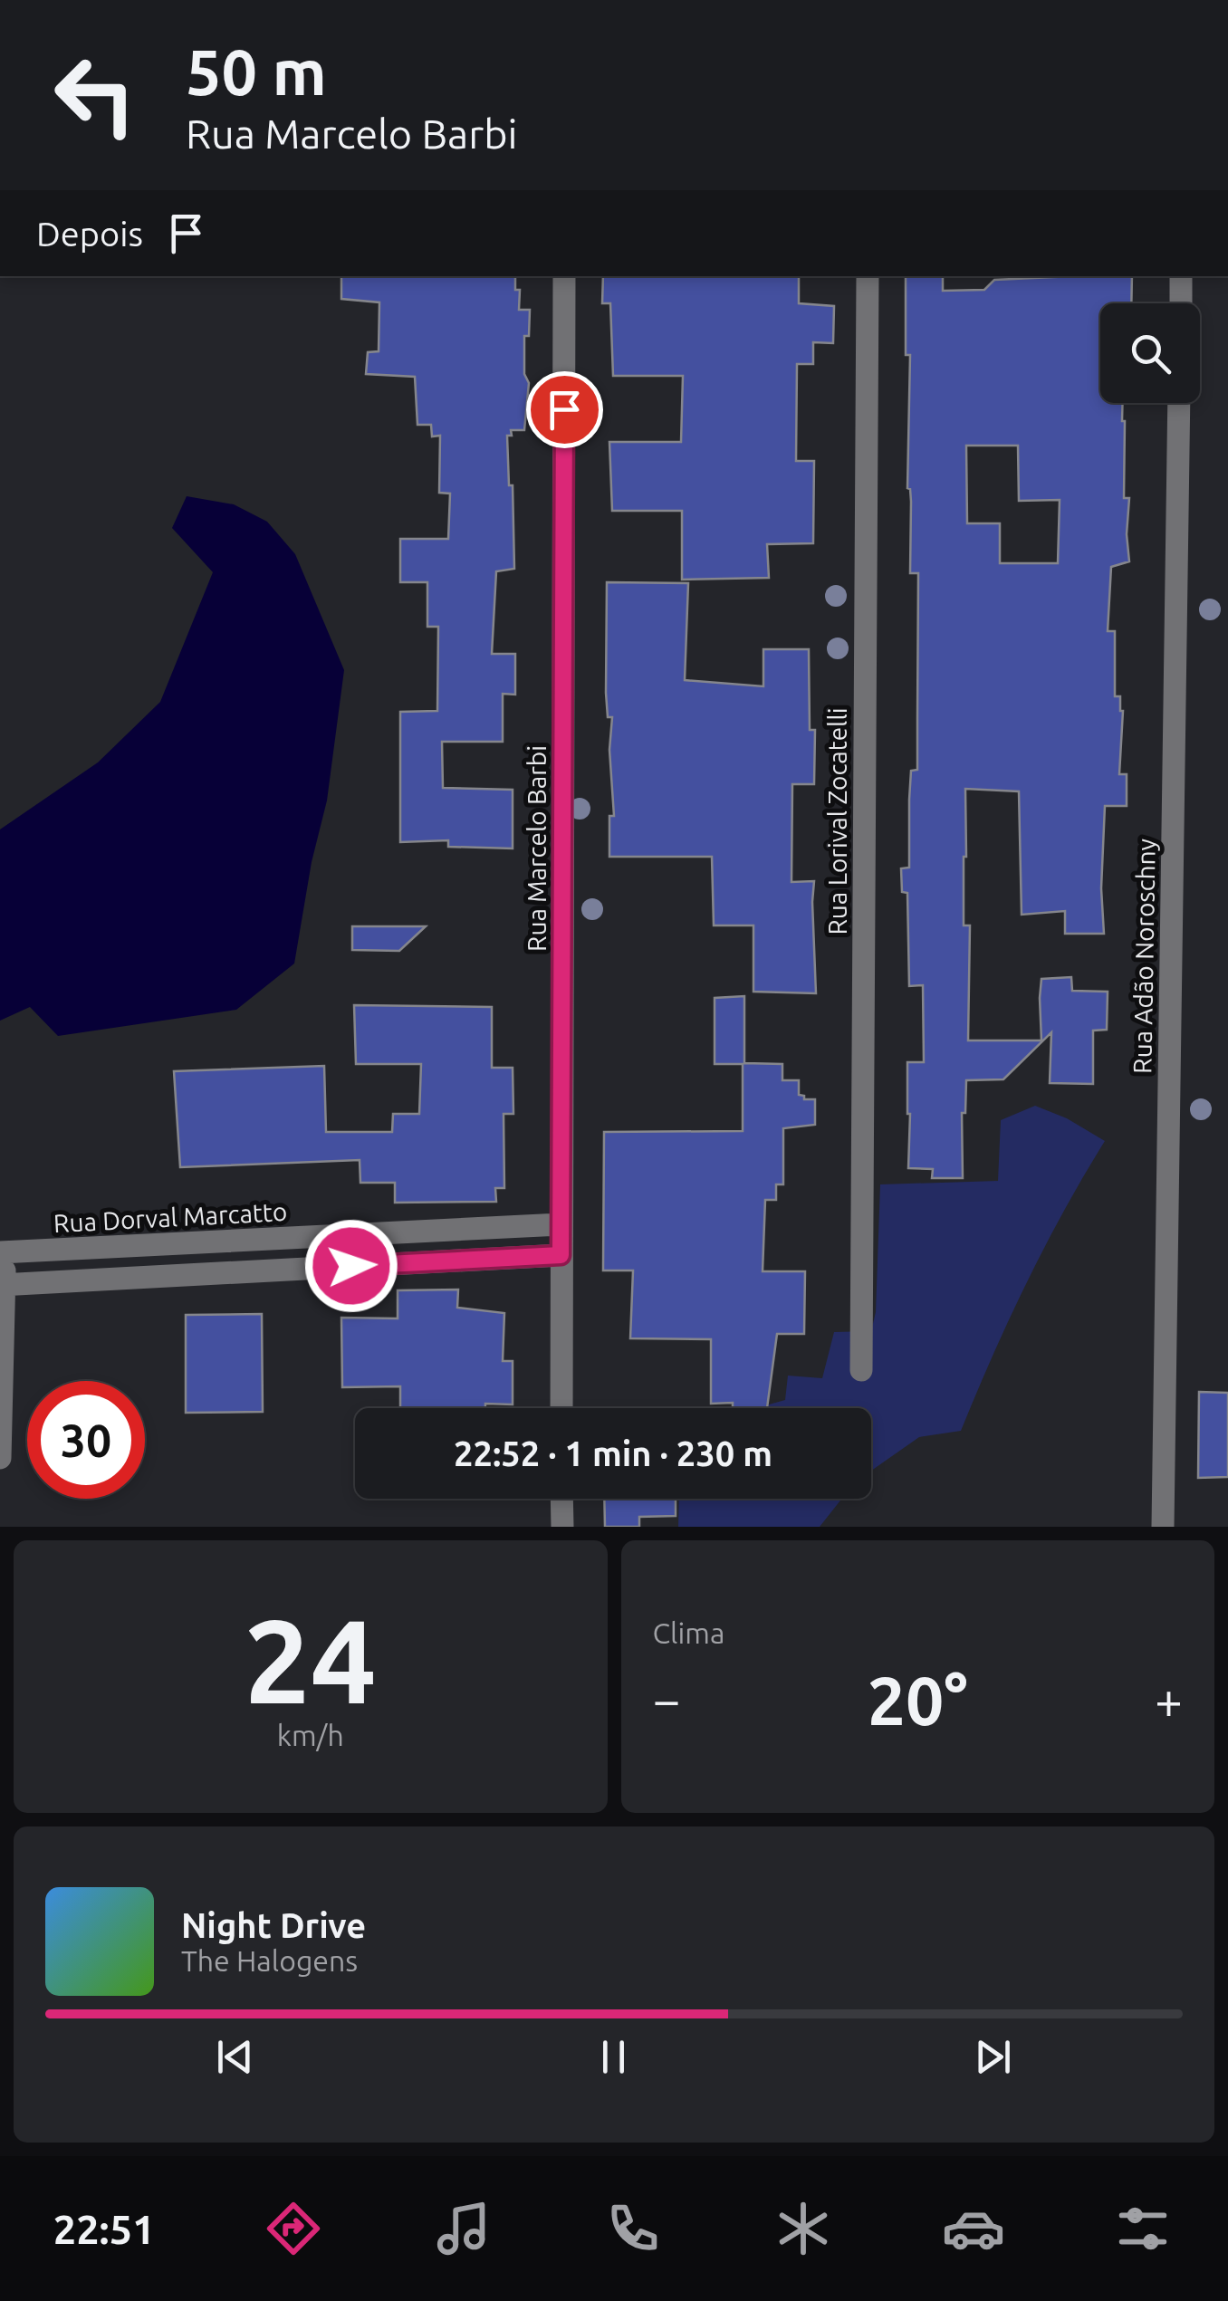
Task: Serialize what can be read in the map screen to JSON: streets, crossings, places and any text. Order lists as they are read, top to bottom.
{
  "streets": {
    "street": [
      "Rua Lorival Zocatelli",
      "Rua Marcelo Barbi",
      "Rua Adão Noroschny",
      "Rua Dorval Marcatto"
    ]
  },
  "crossings": [
    ["Rua Marcelo Barbi", "Rua Dorval Marcatto"]
  ],
  "page": {
    "turn": ["50 m", "Rua Marcelo Barbi"],
    "then": "Depois",
    "limit": "30",
    "trip": "22:52 · 1 min · 230 m",
    "tile": [
      ["24", "km/h"],
      "Clima"
    ],
    "heat": ["−", "20°", "+"],
    "song": ["Night Drive", "The Halogens"],
    "tabs": "22:51"
  }
}
